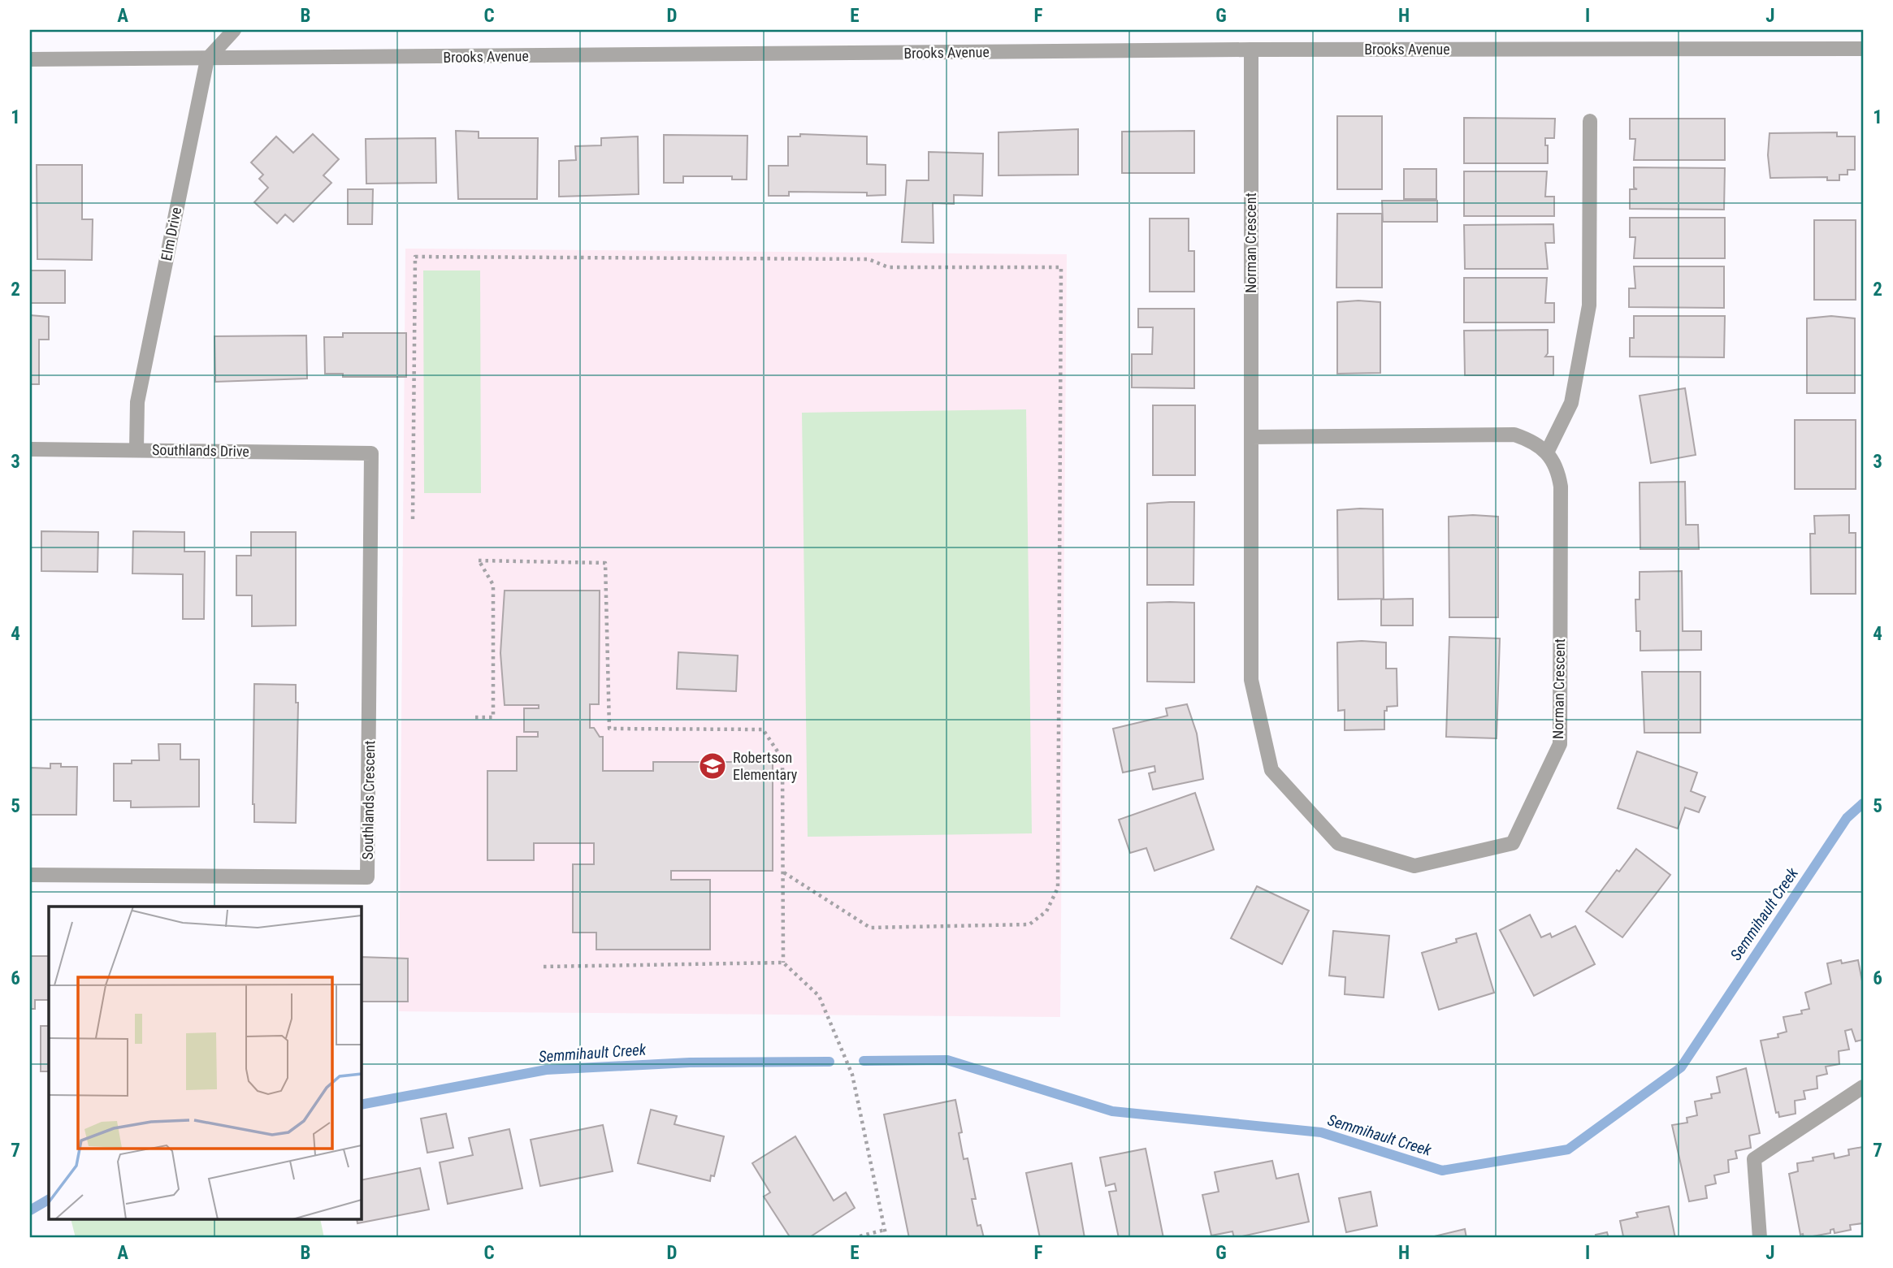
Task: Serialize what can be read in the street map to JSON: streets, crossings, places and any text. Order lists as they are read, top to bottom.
{
  "streets": {
    "street": [
      "Brooks Avenue",
      "Elm Drive",
      "Norman Crescent",
      "Southlands Drive",
      "Southlands Crescent"
    ]
  },
  "crossings": [
    ["Brooks Avenue", "Elm Drive"],
    ["Brooks Avenue", "Norman Crescent"],
    ["Elm Drive", "Southlands Drive"],
    ["Southlands Drive", "Southlands Crescent"]
  ],
  "water": ["Semmihault Creek"],
  "places": {
    "school or university": ["Robertson Elementary"]
  },
  "grid": {
    "columns": [
      "A",
      "B",
      "C",
      "D",
      "E",
      "F",
      "G",
      "H",
      "I",
      "J"
    ],
    "rows": [
      "1",
      "2",
      "3",
      "4",
      "5",
      "6",
      "7"
    ]
  }
}
